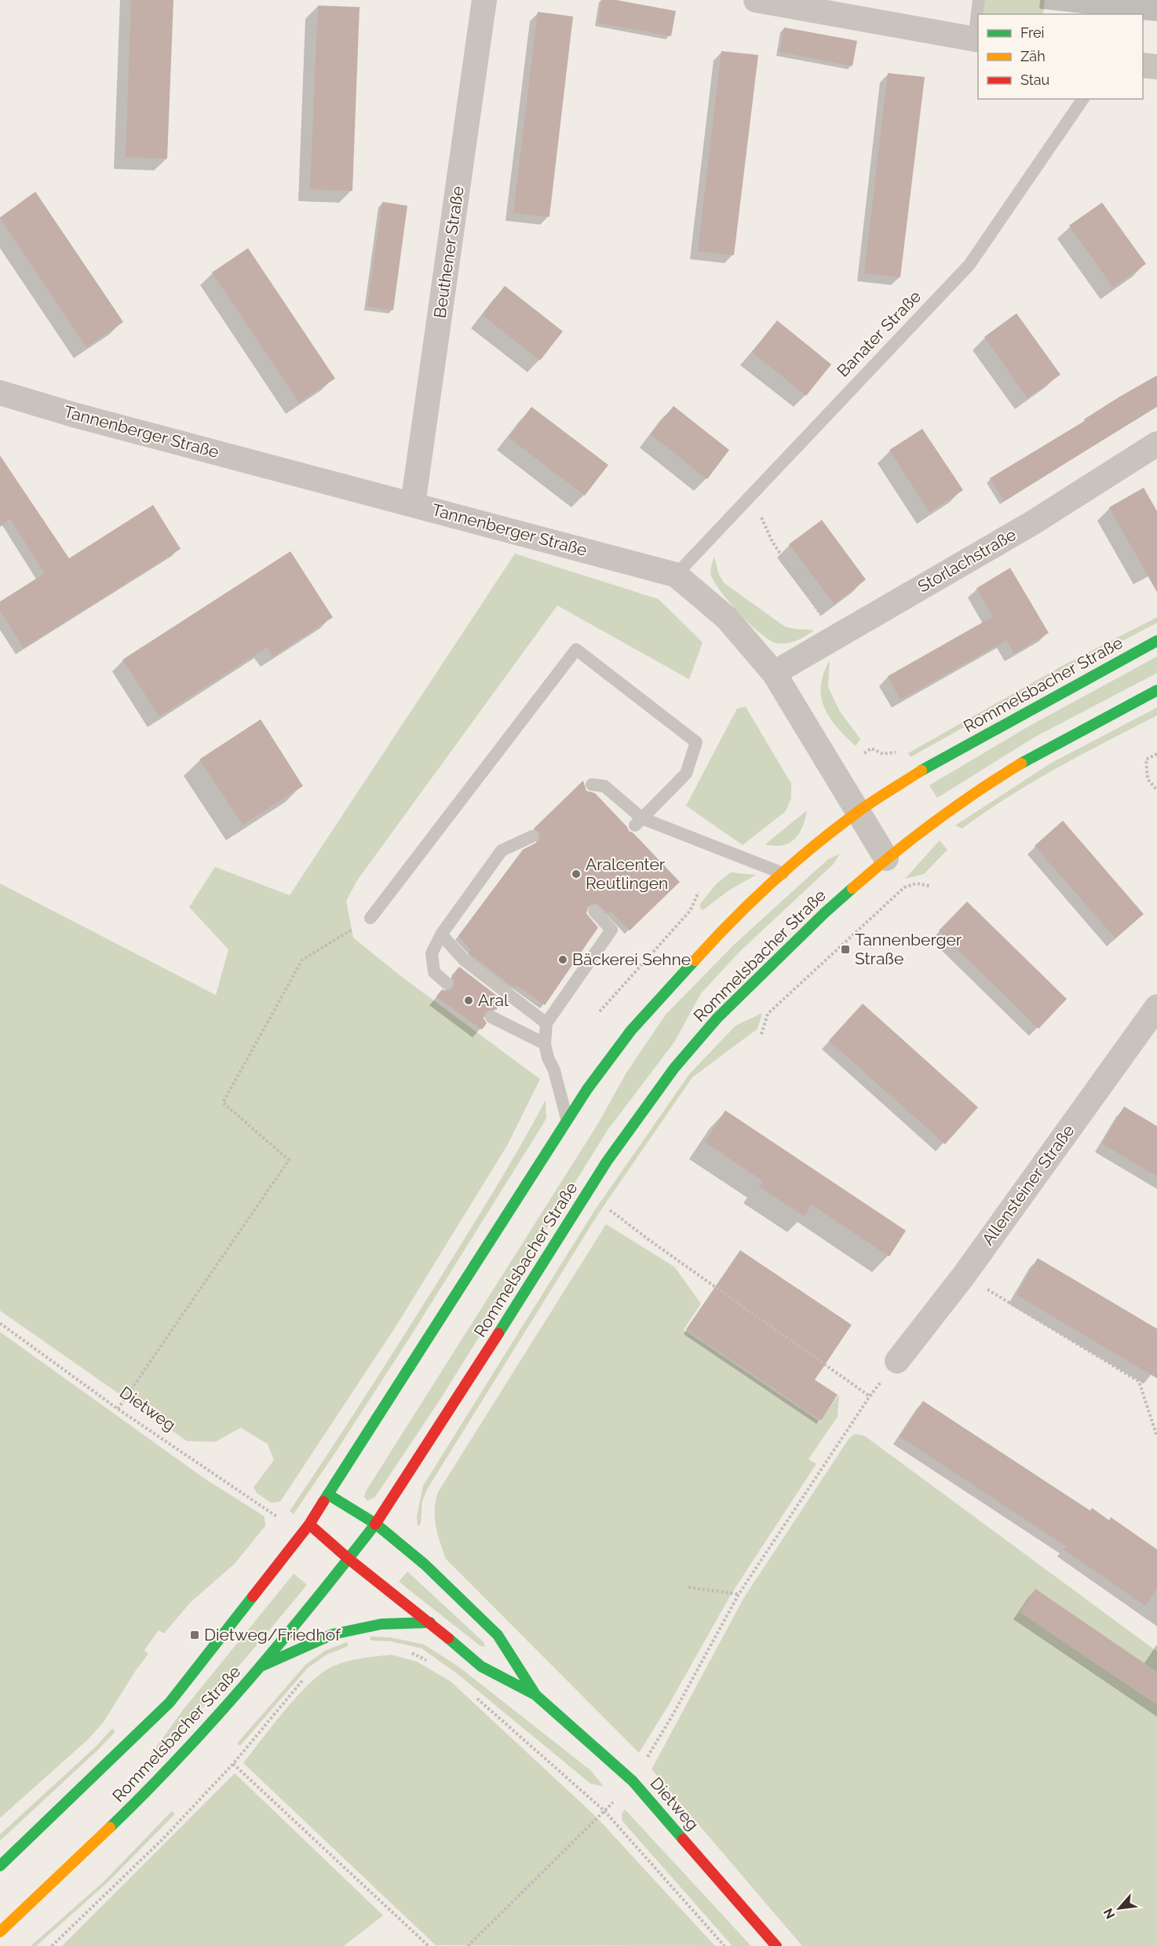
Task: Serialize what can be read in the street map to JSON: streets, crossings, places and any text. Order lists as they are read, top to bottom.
{
  "streets": {
    "main road": ["Rommelsbacher Straße", "Dietweg"],
    "street": [
      "Beuthener Straße",
      "Tannenberger Straße",
      "Storlachstraße",
      "Allensteiner Straße"
    ],
    "lane": ["Banater Straße"]
  },
  "crossings": [
    ["Beuthener Straße", "Tannenberger Straße"],
    ["Banater Straße", "Tannenberger Straße"],
    ["Tannenberger Straße", "Storlachstraße"],
    ["Tannenberger Straße", "Rommelsbacher Straße"],
    ["Rommelsbacher Straße", "Dietweg"]
  ],
  "places": {
    "other": ["Aralcenter Reutlingen", "Bäckerei Sehne", "Aral"],
    "transit": ["Tannenberger Straße", "Dietweg/Friedhof"]
  },
  "legend": ["Frei", "Zäh", "Stau"],
  "north": "bottom left"
}
